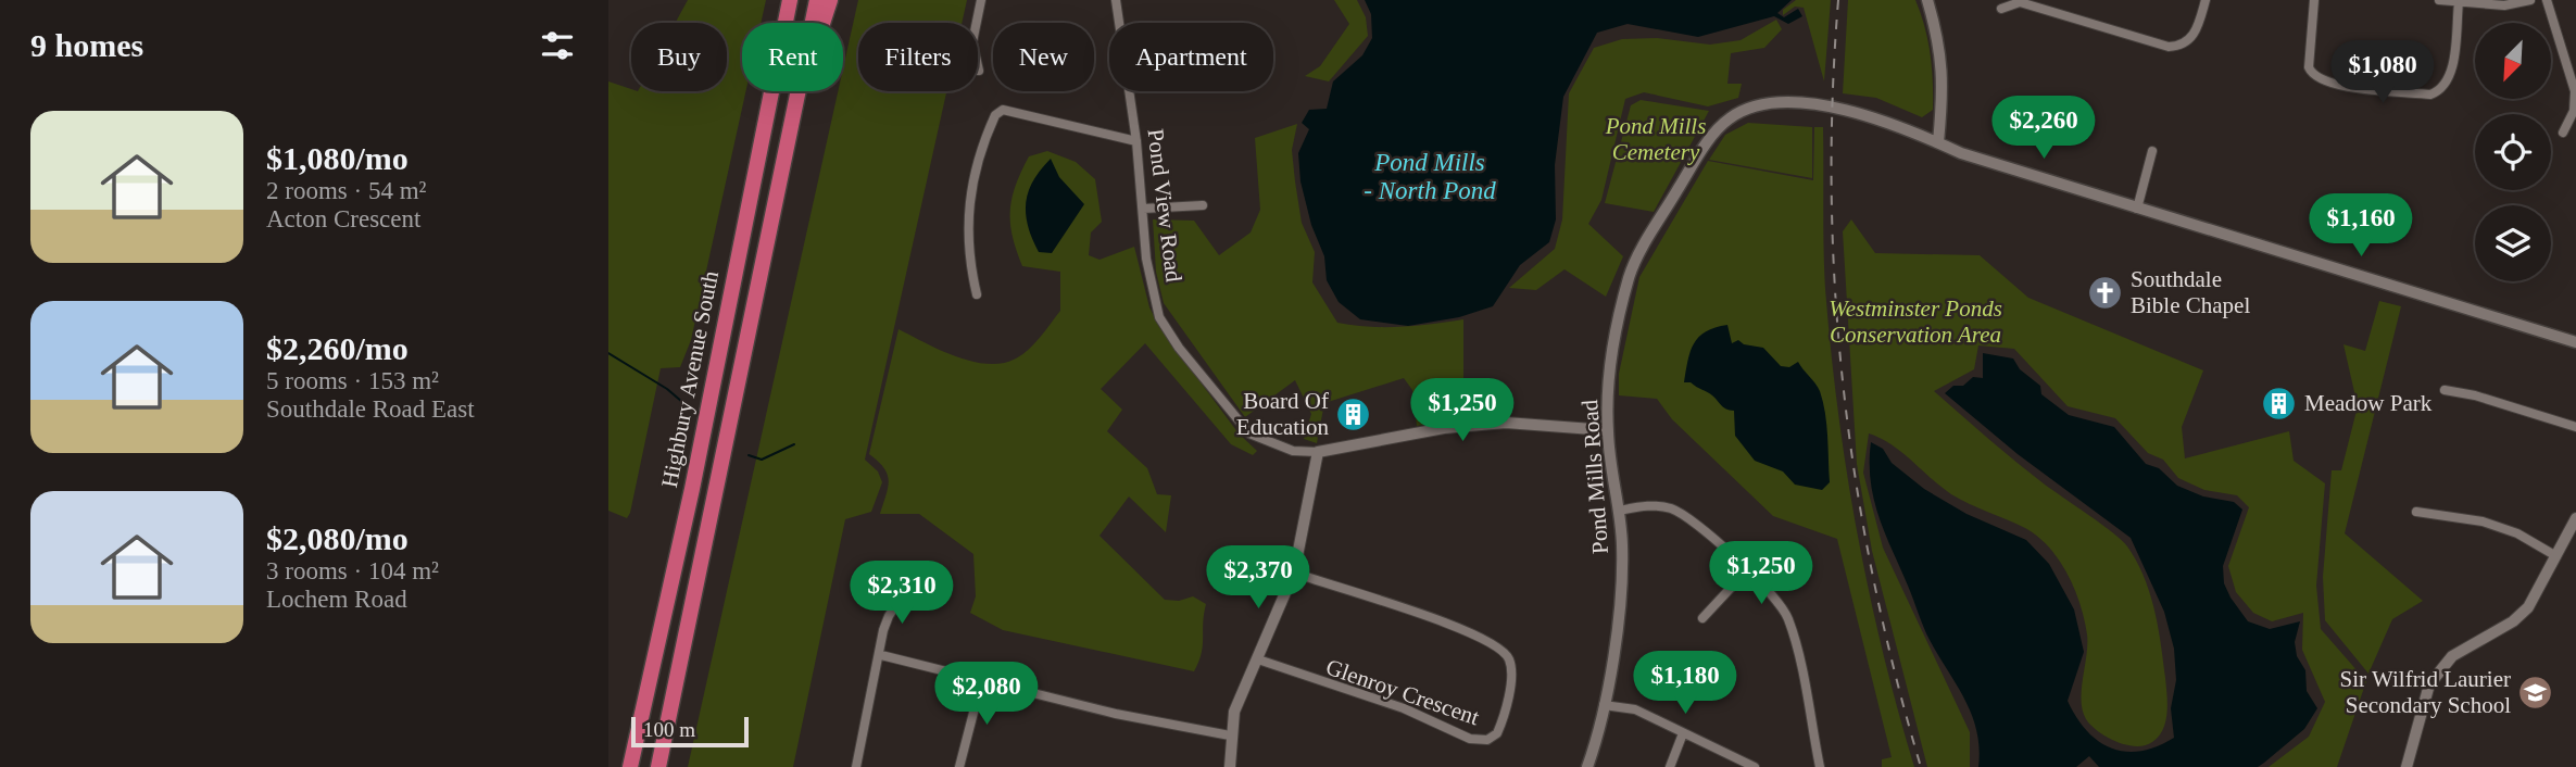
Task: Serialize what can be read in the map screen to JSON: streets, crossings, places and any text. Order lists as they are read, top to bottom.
{
  "streets": {
    "highway": ["Highbury Avenue South"],
    "main road": ["Pond Mills Road"],
    "street": ["Pond View Road", "Glenroy Crescent"]
  },
  "crossings": [
    ["Pond View Road", "Pond Mills Road"]
  ],
  "water": ["Pond Mills - North Pond"],
  "parks": ["Pond Mills Cemetery", "Westminster Ponds Conservation Area"],
  "places": {
    "church": ["Southdale Bible Chapel"],
    "building": ["Meadow Park", "Board Of Education"],
    "school or university": ["Sir Wilfrid Laurier Secondary School"]
  },
  "scale_bar": "100 m",
  "north": "bottom left",
  "page": {
    "heading": "9 homes",
    "chip": [
      "Buy",
      "Rent",
      "Filters",
      "New",
      "Apartment"
    ],
    "price": [
      "$1,080",
      "$2,260",
      "$1,160",
      "$1,250",
      "$1,250",
      "$2,370",
      "$2,310",
      "$1,180",
      "$2,080"
    ],
    "list": [
      {
        "name": "$1,080/mo",
        "note": "2 rooms · 54 m² · Acton Crescent"
      },
      {
        "name": "$2,260/mo",
        "note": "5 rooms · 153 m² · Southdale Road East"
      },
      {
        "name": "$2,080/mo",
        "note": "3 rooms · 104 m² · Lochem Road"
      }
    ],
    "scale": "100 m"
  }
}
